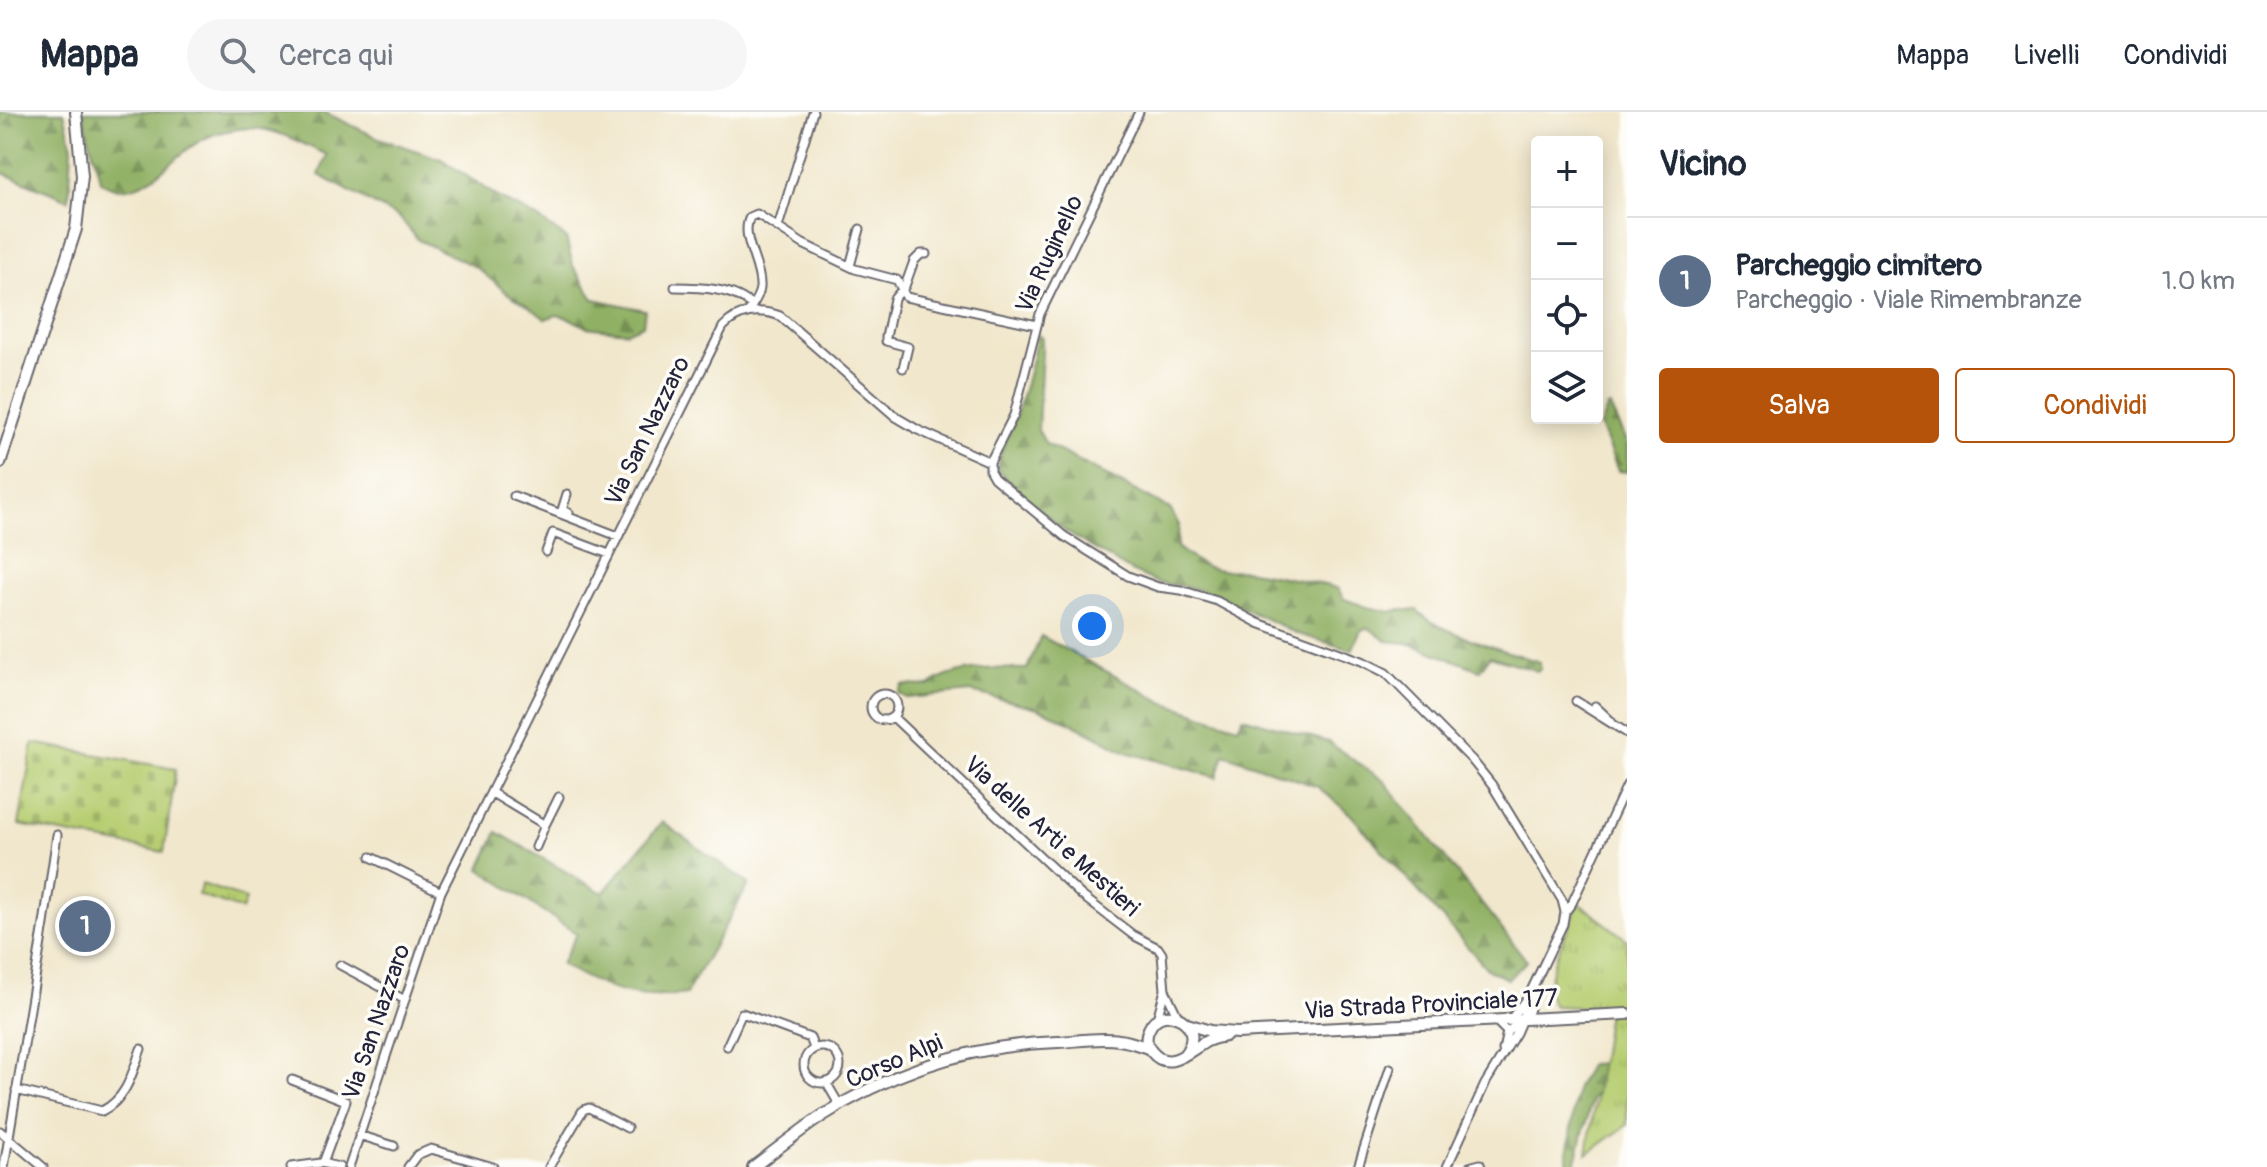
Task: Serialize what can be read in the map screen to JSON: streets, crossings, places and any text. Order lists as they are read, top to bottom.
{
  "streets": {
    "main road": ["Via Strada Provinciale 177", "Corso Alpi"],
    "street": ["Via Ruginello", "Via San Nazzaro", "Via delle Arti e Mestieri"]
  },
  "crossings": [
    ["Via delle Arti e Mestieri", "Via Strada Provinciale 177"],
    ["Via delle Arti e Mestieri", "Corso Alpi"],
    ["Via Strada Provinciale 177", "Corso Alpi"]
  ],
  "page": {
    "header": "Mappa",
    "search": "Cerca qui",
    "nav": ["Mappa", "Livelli", "Condividi"],
    "heading": "Vicino",
    "map_buttons": ["+", "−"],
    "list": [
      {
        "mark": "1",
        "name": "Parcheggio cimitero",
        "note": "Parcheggio · Viale Rimembranze",
        "value": "1.0 km"
      }
    ],
    "buttons": ["Salva", "Condividi"],
    "pins": "1"
  }
}
